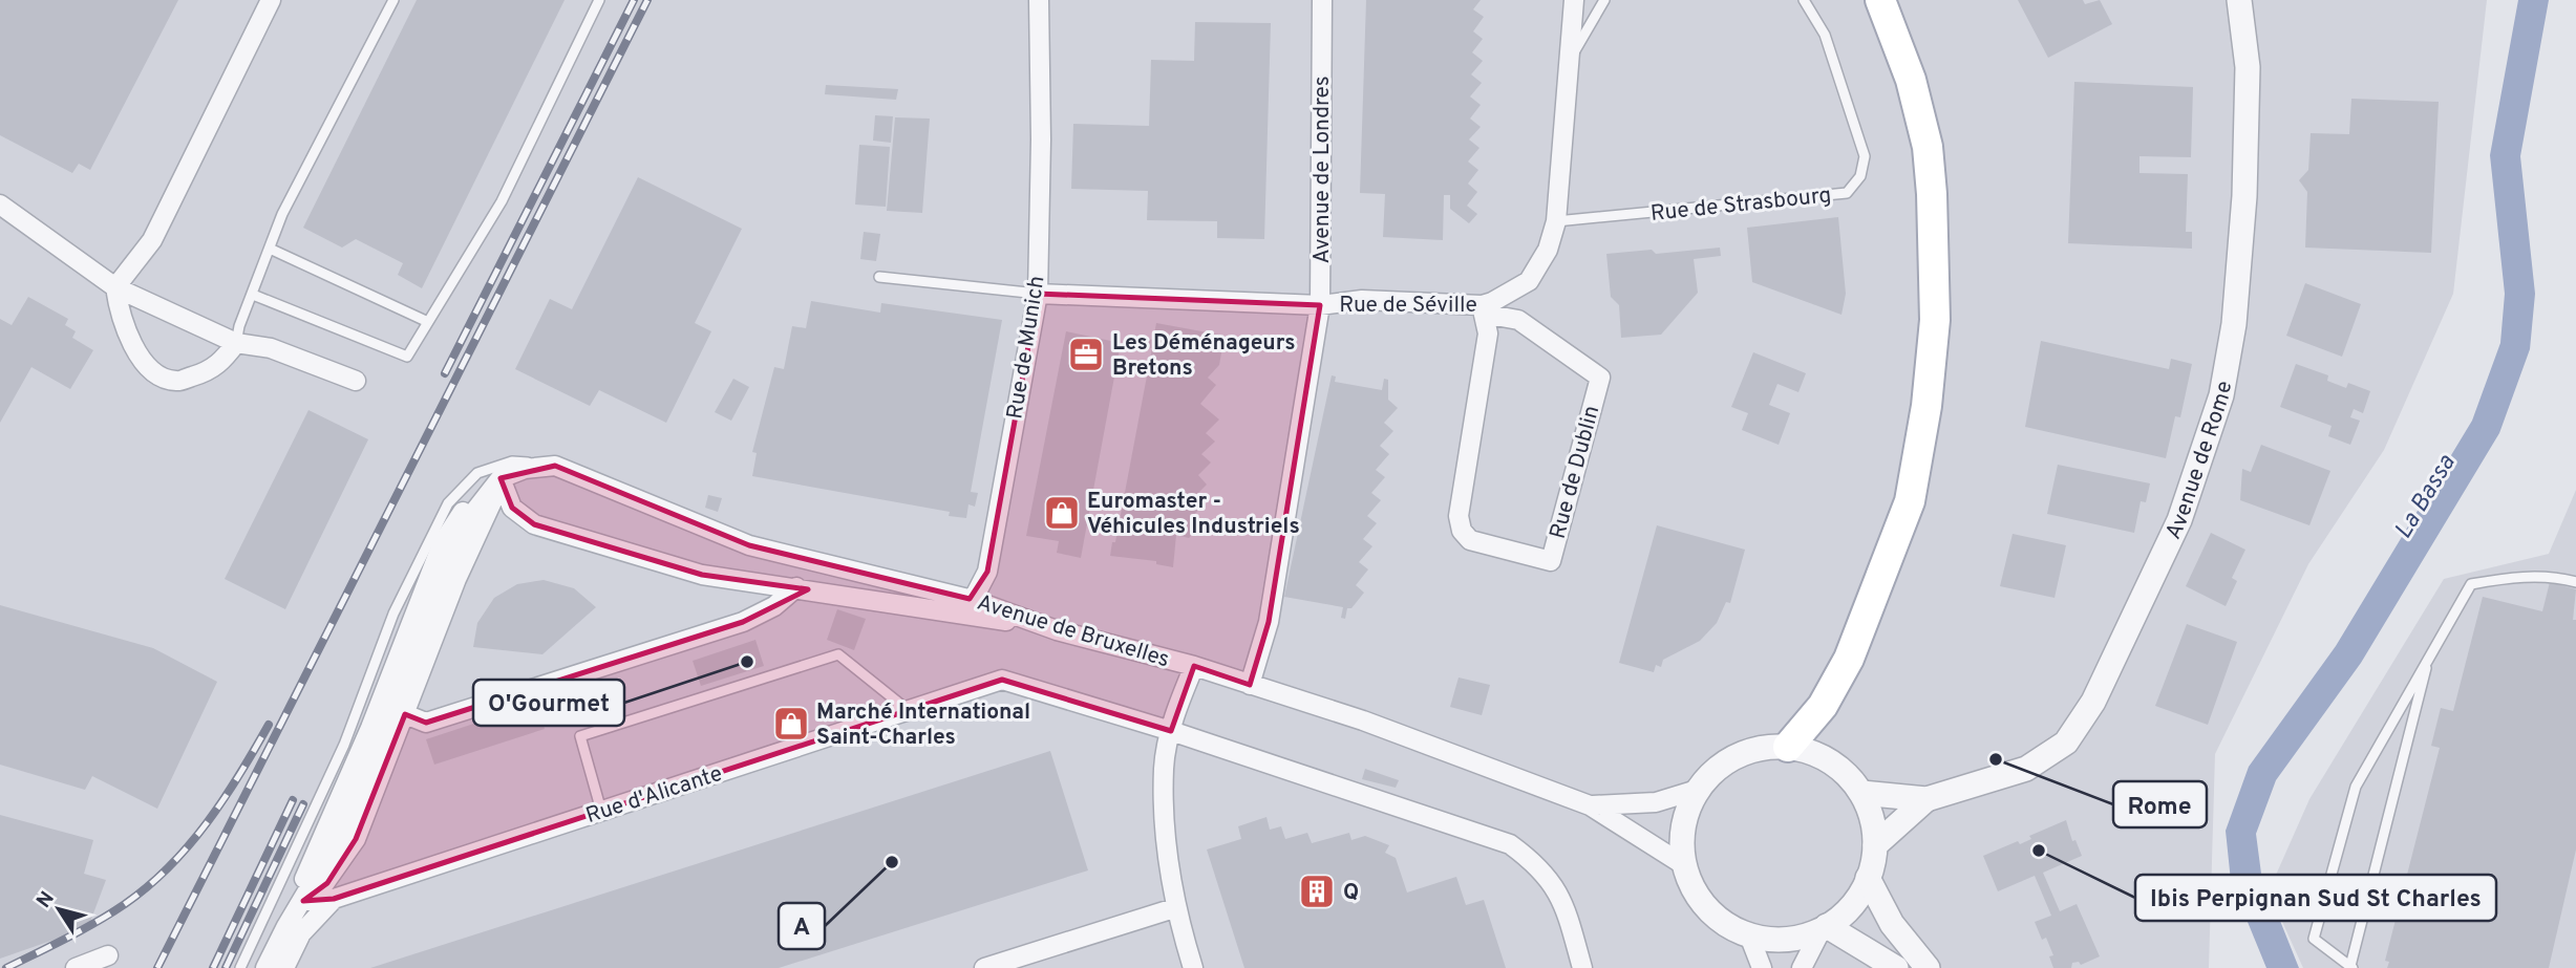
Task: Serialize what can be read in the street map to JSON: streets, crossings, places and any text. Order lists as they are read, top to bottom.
{
  "streets": {
    "street": [
      "Avenue de Londres",
      "Rue de Séville",
      "Rue de Munich",
      "Avenue de Rome",
      "Rue de Dublin",
      "Avenue de Bruxelles",
      "Rue d'Alicante"
    ],
    "lane": ["Rue de Strasbourg"]
  },
  "crossings": [
    ["Avenue de Londres", "Rue de Séville"],
    ["Avenue de Londres", "Avenue de Bruxelles"],
    ["Rue de Strasbourg", "Rue de Séville"],
    ["Rue de Séville", "Rue de Munich"],
    ["Rue de Séville", "Rue de Dublin"],
    ["Rue de Munich", "Avenue de Bruxelles"],
    ["Avenue de Rome", "Avenue de Bruxelles"]
  ],
  "water": ["La Bassa"],
  "places": {
    "office": ["Les Déménageurs Bretons"],
    "shop": ["Euromaster - Véhicules Industriels", "Marché International Saint-Charles"],
    "other": [
      "O'Gourmet",
      "Rome",
      "Ibis Perpignan Sud St Charles",
      "A"
    ],
    "building": ["Q"]
  },
  "north": "top left"
}
